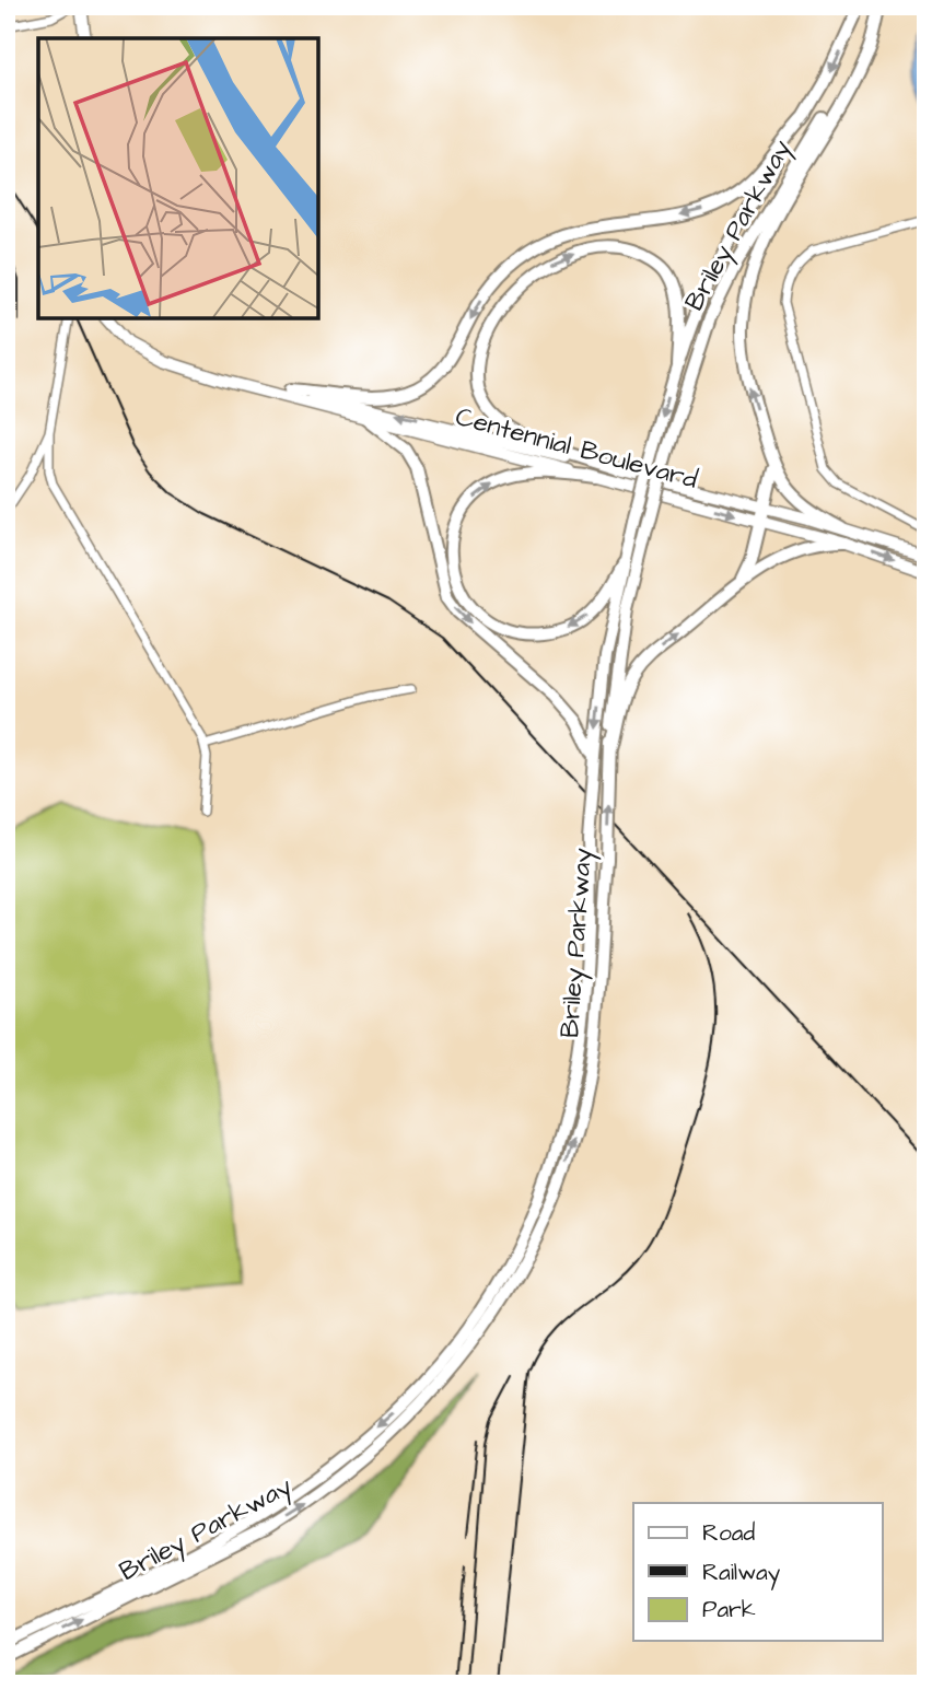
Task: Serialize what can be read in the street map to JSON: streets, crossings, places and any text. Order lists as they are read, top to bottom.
{
  "streets": {
    "highway": ["Briley Parkway"],
    "main road": ["Centennial Boulevard"]
  },
  "legend": ["Road", "Railway", "Park"]
}
